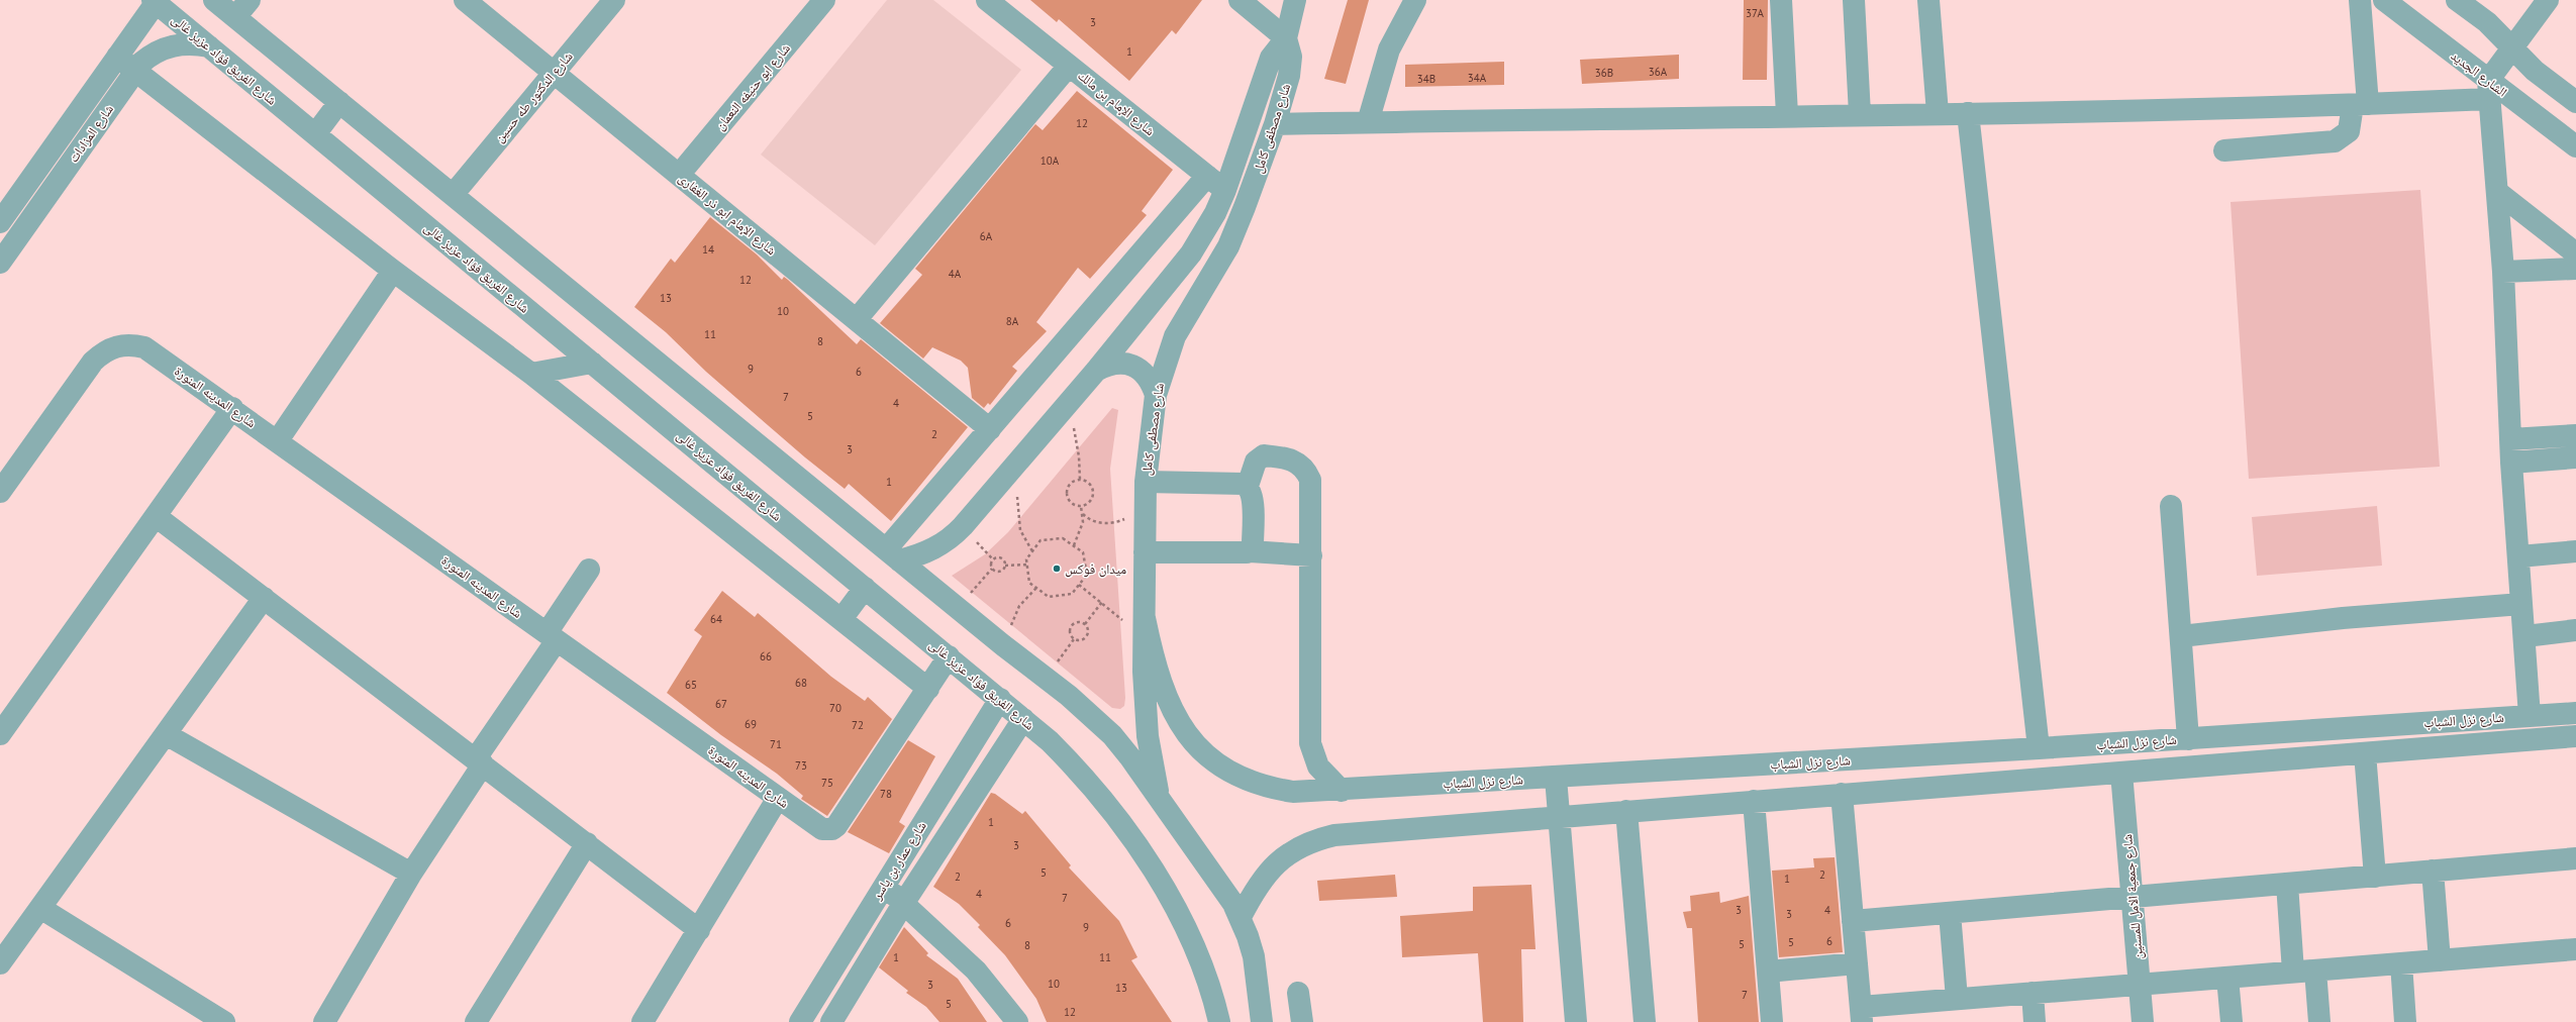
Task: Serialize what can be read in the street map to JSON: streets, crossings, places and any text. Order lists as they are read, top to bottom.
{
  "streets": {
    "street": [
      "شارع الفريق فؤاد عزيز غالى",
      "الشارع الجديد",
      "شارع ابو حنيفه النعمان",
      "شارع الدكتور طه حسين",
      "شارع الإمام بن مالك",
      "شارع مصطفى كامل",
      "شارع المزادات",
      "شارع الإمام ابو ذر الغفارى",
      "شارع المدينه المنورة",
      "شارع نزل الشباب",
      "شارع عمار بن ياسر",
      "شارع جمعية الامل للمسنين"
    ]
  },
  "crossings": [
    ["شارع الفريق فؤاد عزيز غالى", "شارع المزادات"],
    ["شارع الفريق فؤاد عزيز غالى", "شارع عمار بن ياسر"],
    ["شارع ابو حنيفه النعمان", "شارع الإمام ابو ذر الغفارى"],
    ["شارع الدكتور طه حسين", "شارع الإمام ابو ذر الغفارى"],
    ["شارع الإمام بن مالك", "شارع مصطفى كامل"],
    ["شارع مصطفى كامل", "شارع نزل الشباب"],
    ["شارع نزل الشباب", "شارع جمعية الامل للمسنين"]
  ],
  "places": ["ميدان فوكس"],
  "house_numbers": [
    "37A",
    "3",
    "1",
    "36A",
    "36B",
    "34A",
    "34B",
    "12",
    "10A",
    "6A",
    "14",
    "4A",
    "12",
    "13",
    "10",
    "8A",
    "11",
    "8",
    "9",
    "6",
    "7",
    "4",
    "5",
    "2",
    "3",
    "1",
    "64",
    "66",
    "68",
    "65",
    "67",
    "70",
    "69",
    "72",
    "71",
    "73",
    "75",
    "78",
    "1",
    "3",
    "5",
    "2",
    "2",
    "1",
    "4",
    "7",
    "3",
    "4",
    "3",
    "6",
    "9",
    "6",
    "5",
    "5",
    "8",
    "1",
    "11",
    "10",
    "3",
    "13",
    "7",
    "5",
    "12"
  ]
}
